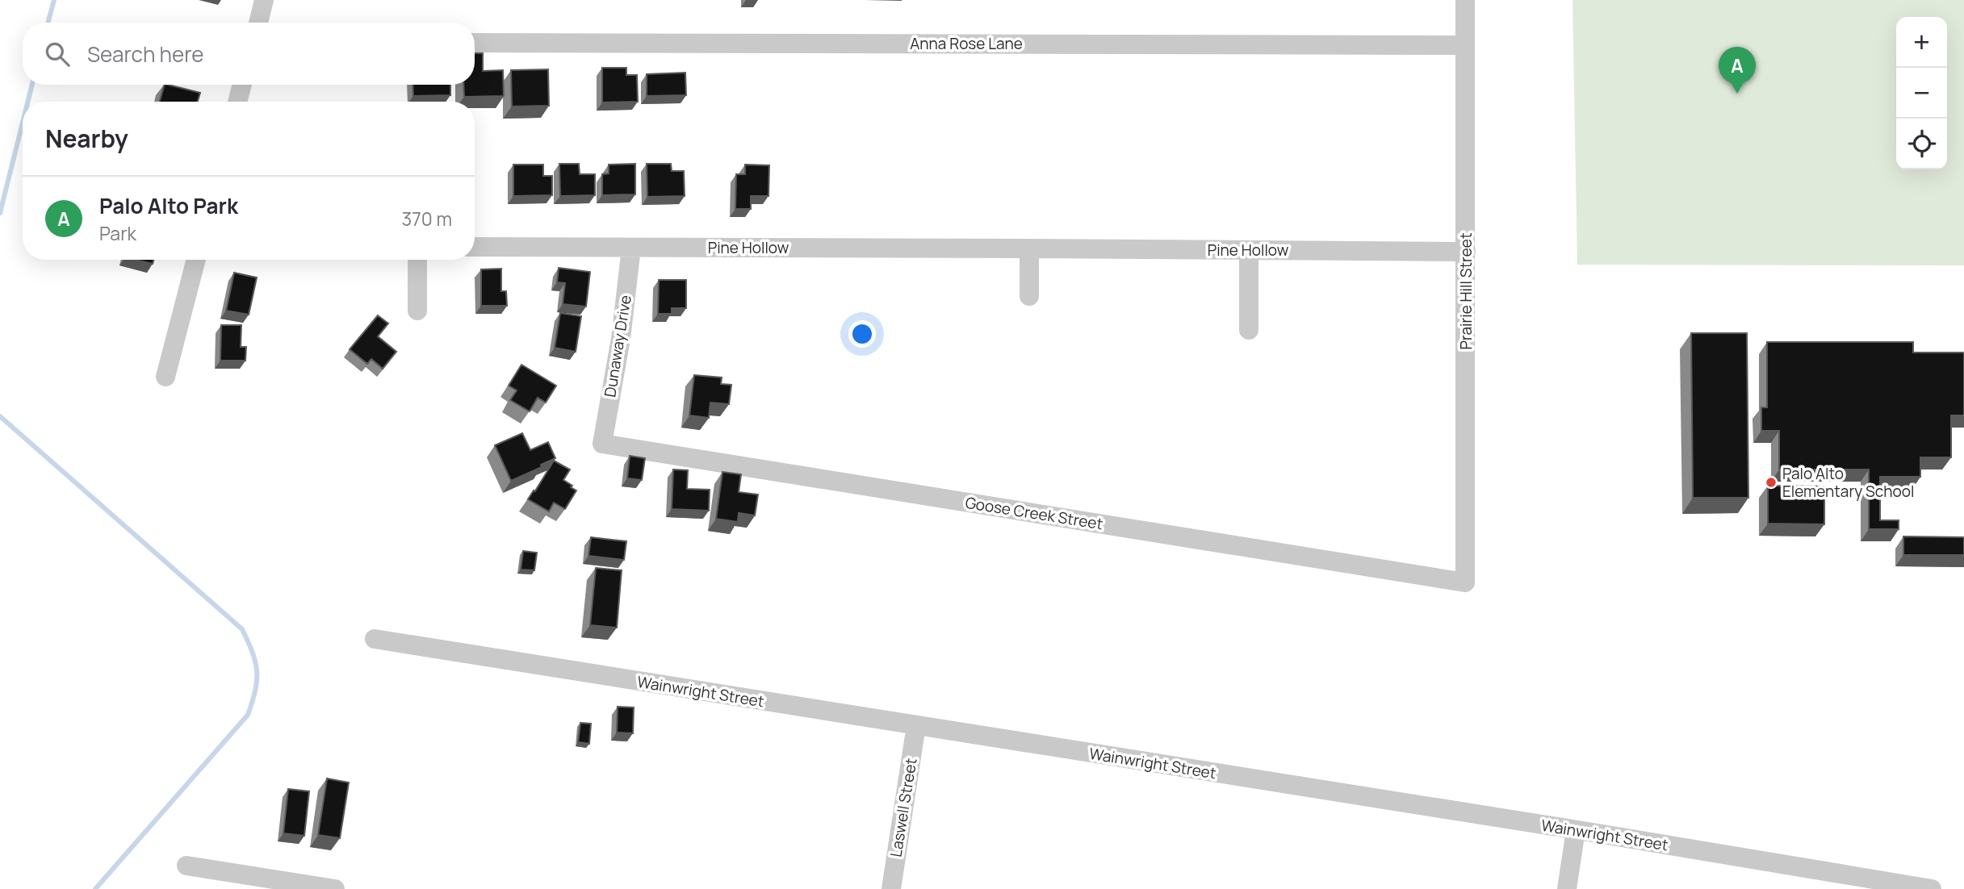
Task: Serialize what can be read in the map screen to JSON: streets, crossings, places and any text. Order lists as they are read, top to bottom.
{
  "streets": {
    "street": [
      "Anna Rose Lane",
      "Pine Hollow",
      "Prairie Hill Street",
      "Dunaway Drive",
      "Goose Creek Street",
      "Wainwright Street",
      "Laswell Street"
    ]
  },
  "crossings": [
    ["Anna Rose Lane", "Prairie Hill Street"],
    ["Pine Hollow", "Prairie Hill Street"],
    ["Pine Hollow", "Dunaway Drive"],
    ["Prairie Hill Street", "Goose Creek Street"],
    ["Dunaway Drive", "Goose Creek Street"],
    ["Wainwright Street", "Laswell Street"]
  ],
  "places": ["Palo Alto Elementary School"],
  "page": {
    "map_buttons": ["+", "−"],
    "search": "Search here",
    "pins": "A",
    "heading": "Nearby",
    "list": [
      {
        "mark": "A",
        "name": "Palo Alto Park",
        "note": "Park",
        "value": "370 m"
      }
    ]
  }
}
